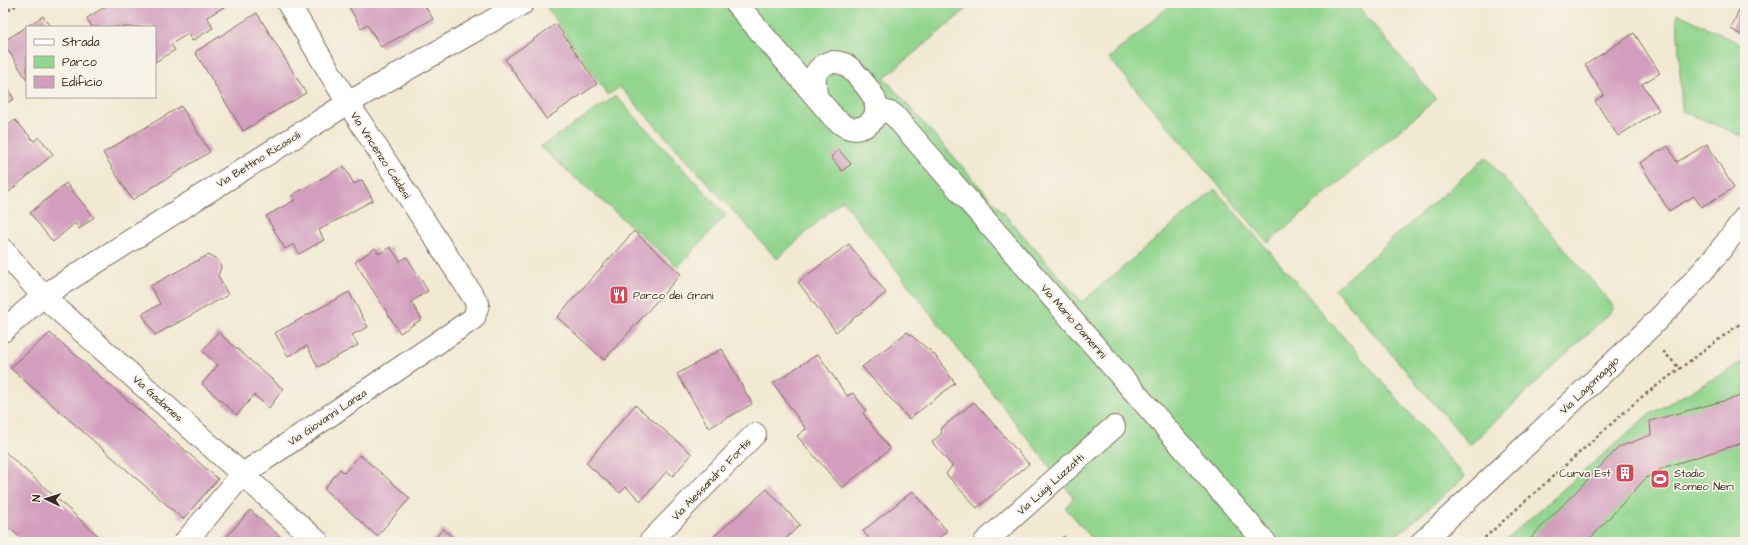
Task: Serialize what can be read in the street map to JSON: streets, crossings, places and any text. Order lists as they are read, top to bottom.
{
  "streets": {
    "street": [
      "Via Vincenzo Caldesi",
      "Via Bettino Ricasoli",
      "Via Mario Damerini",
      "Via Lagomaggio",
      "Via Gadames",
      "Via Giovanni Lanza",
      "Via Alessandro Fortis",
      "Via Luigi Luzzatti"
    ]
  },
  "crossings": [
    ["Via Vincenzo Caldesi", "Via Bettino Ricasoli"],
    ["Via Vincenzo Caldesi", "Via Giovanni Lanza"],
    ["Via Bettino Ricasoli", "Via Gadames"],
    ["Via Gadames", "Via Giovanni Lanza"]
  ],
  "places": {
    "restaurant": ["Parco dei Grani"],
    "building": ["Curva Est"],
    "sports": ["Stadio Romeo Neri"]
  },
  "legend": ["Strada", "Parco", "Edificio"],
  "north": "left"
}
